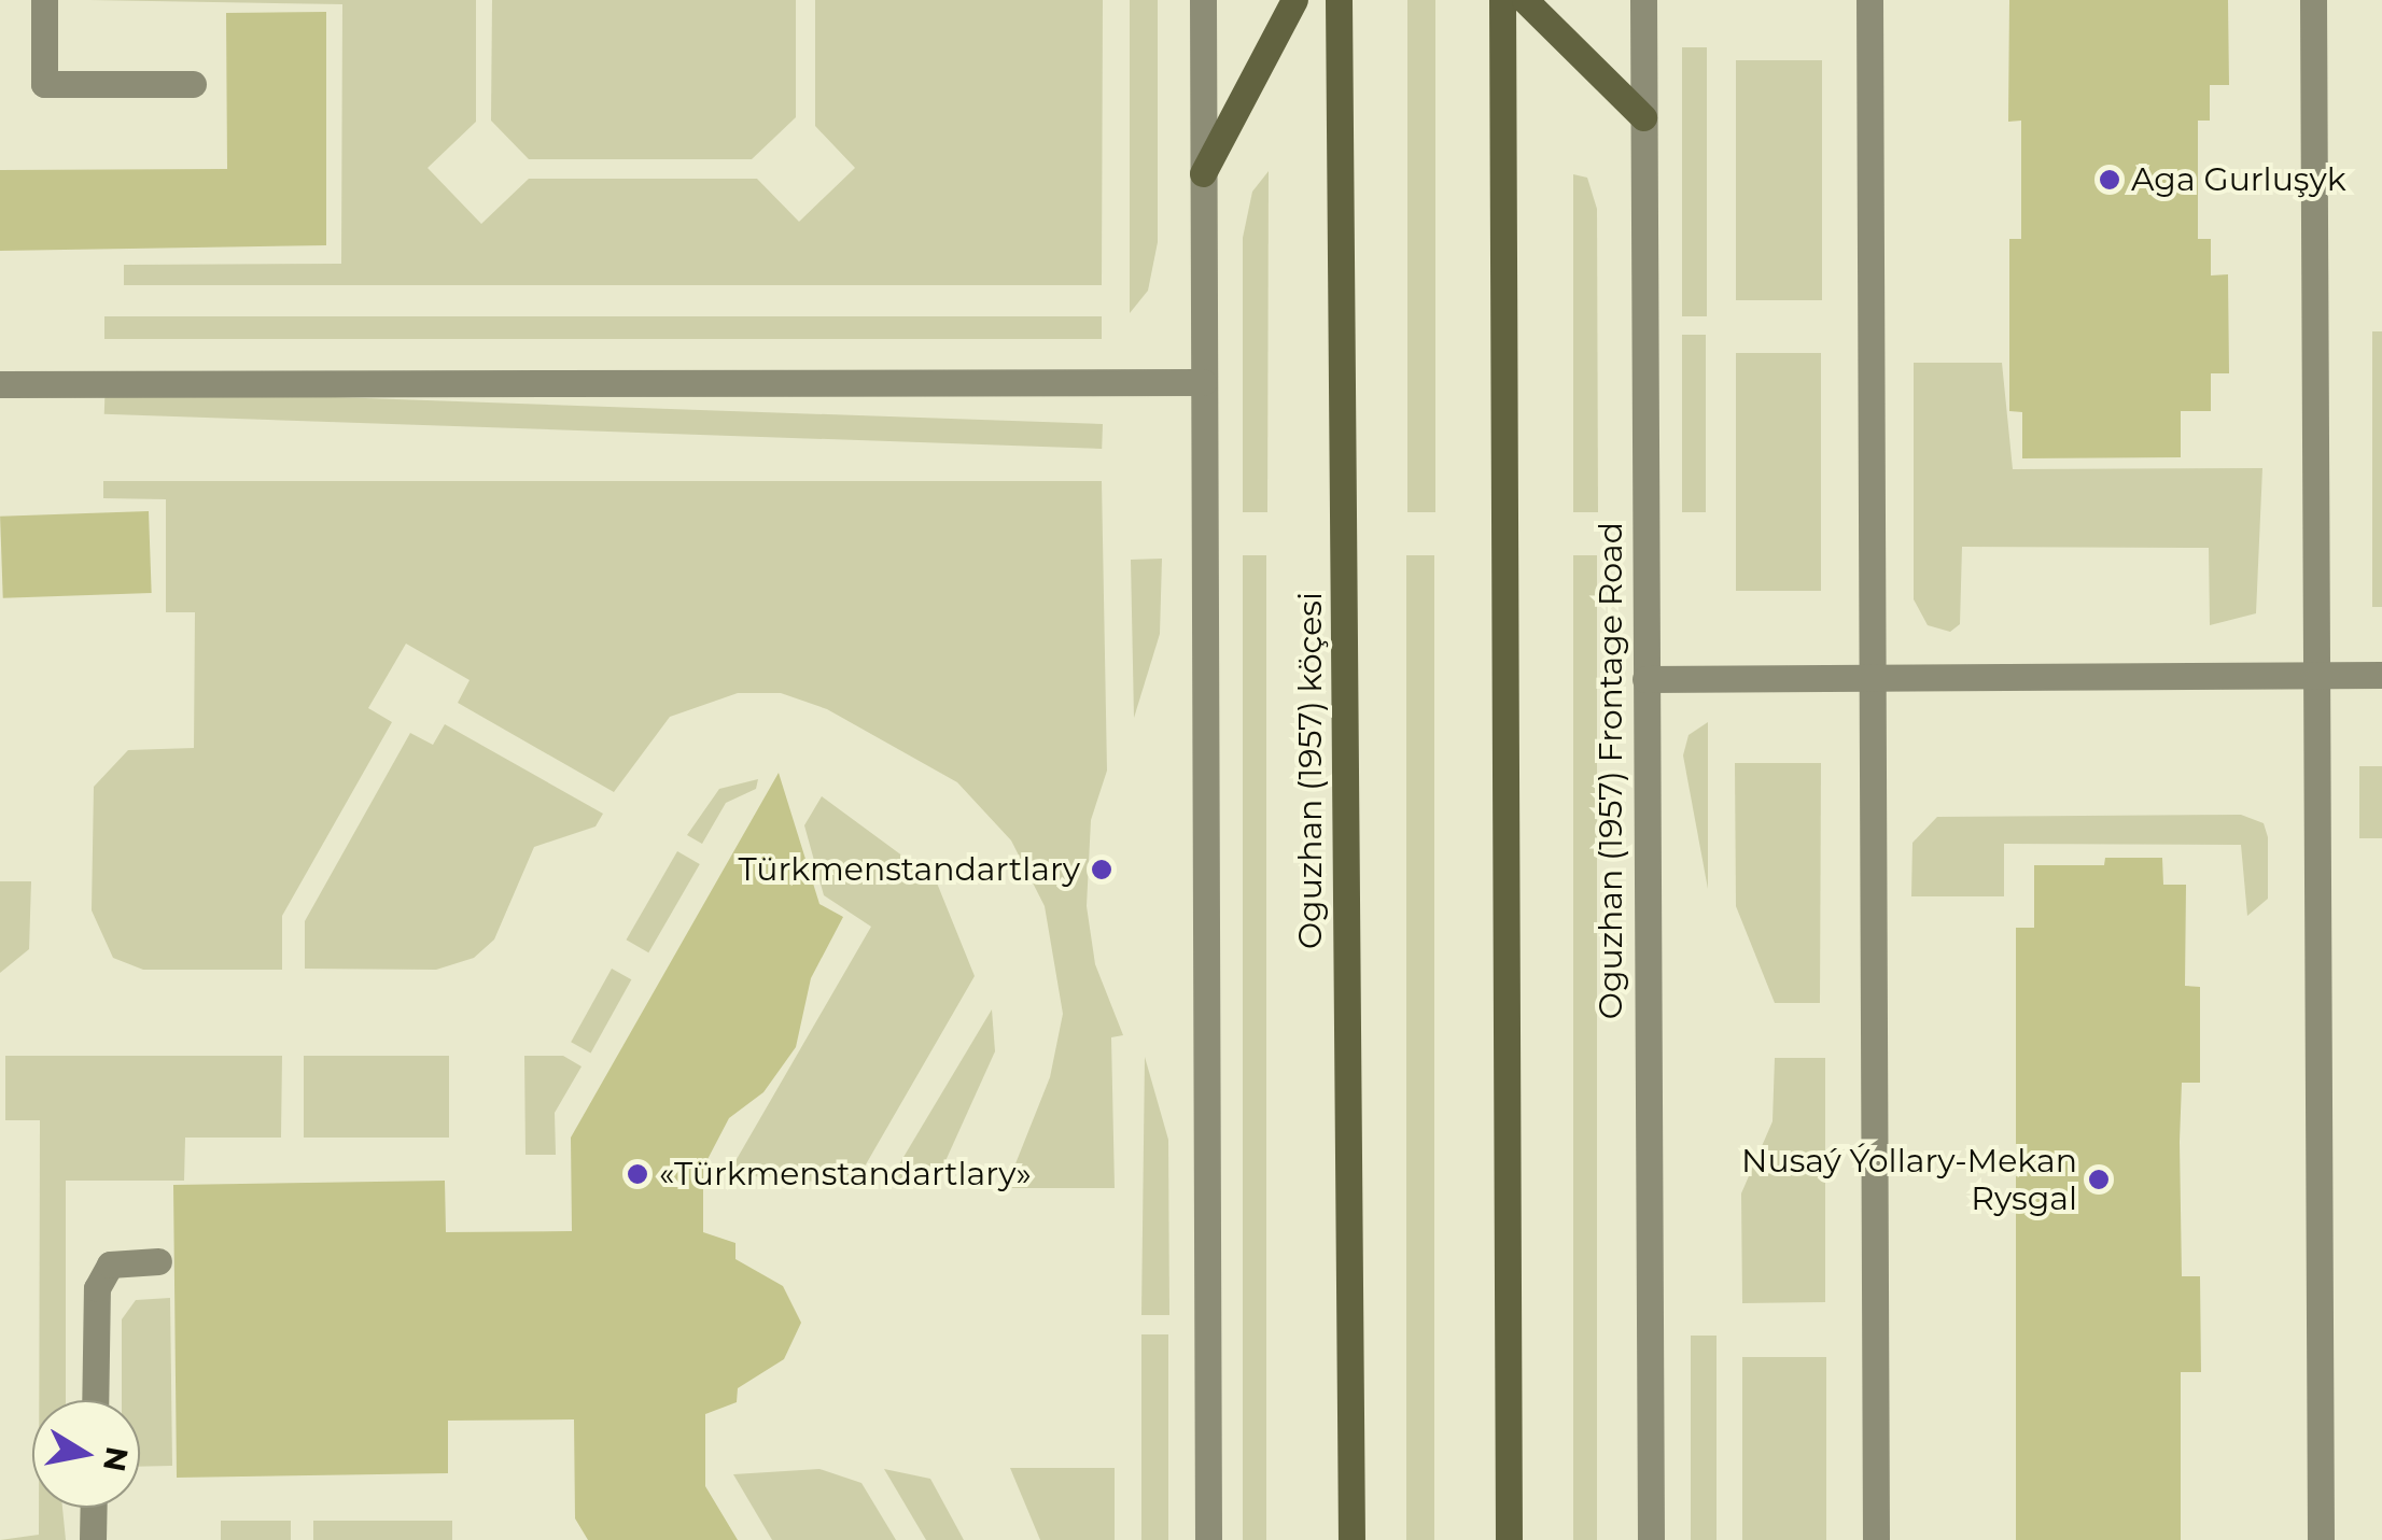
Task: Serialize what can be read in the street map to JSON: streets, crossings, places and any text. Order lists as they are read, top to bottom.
{
  "streets": {
    "main road": ["Oguzhan (1957) köçesi"],
    "street": ["Oguzhan (1957) Frontage Road"]
  },
  "places": [
    "Aga Gurluşyk",
    "Türkmenstandartlary",
    "«Türkmenstandartlary»",
    "Nusaý Ýollary-Mekan Rysgal"
  ],
  "north": "right"
}
